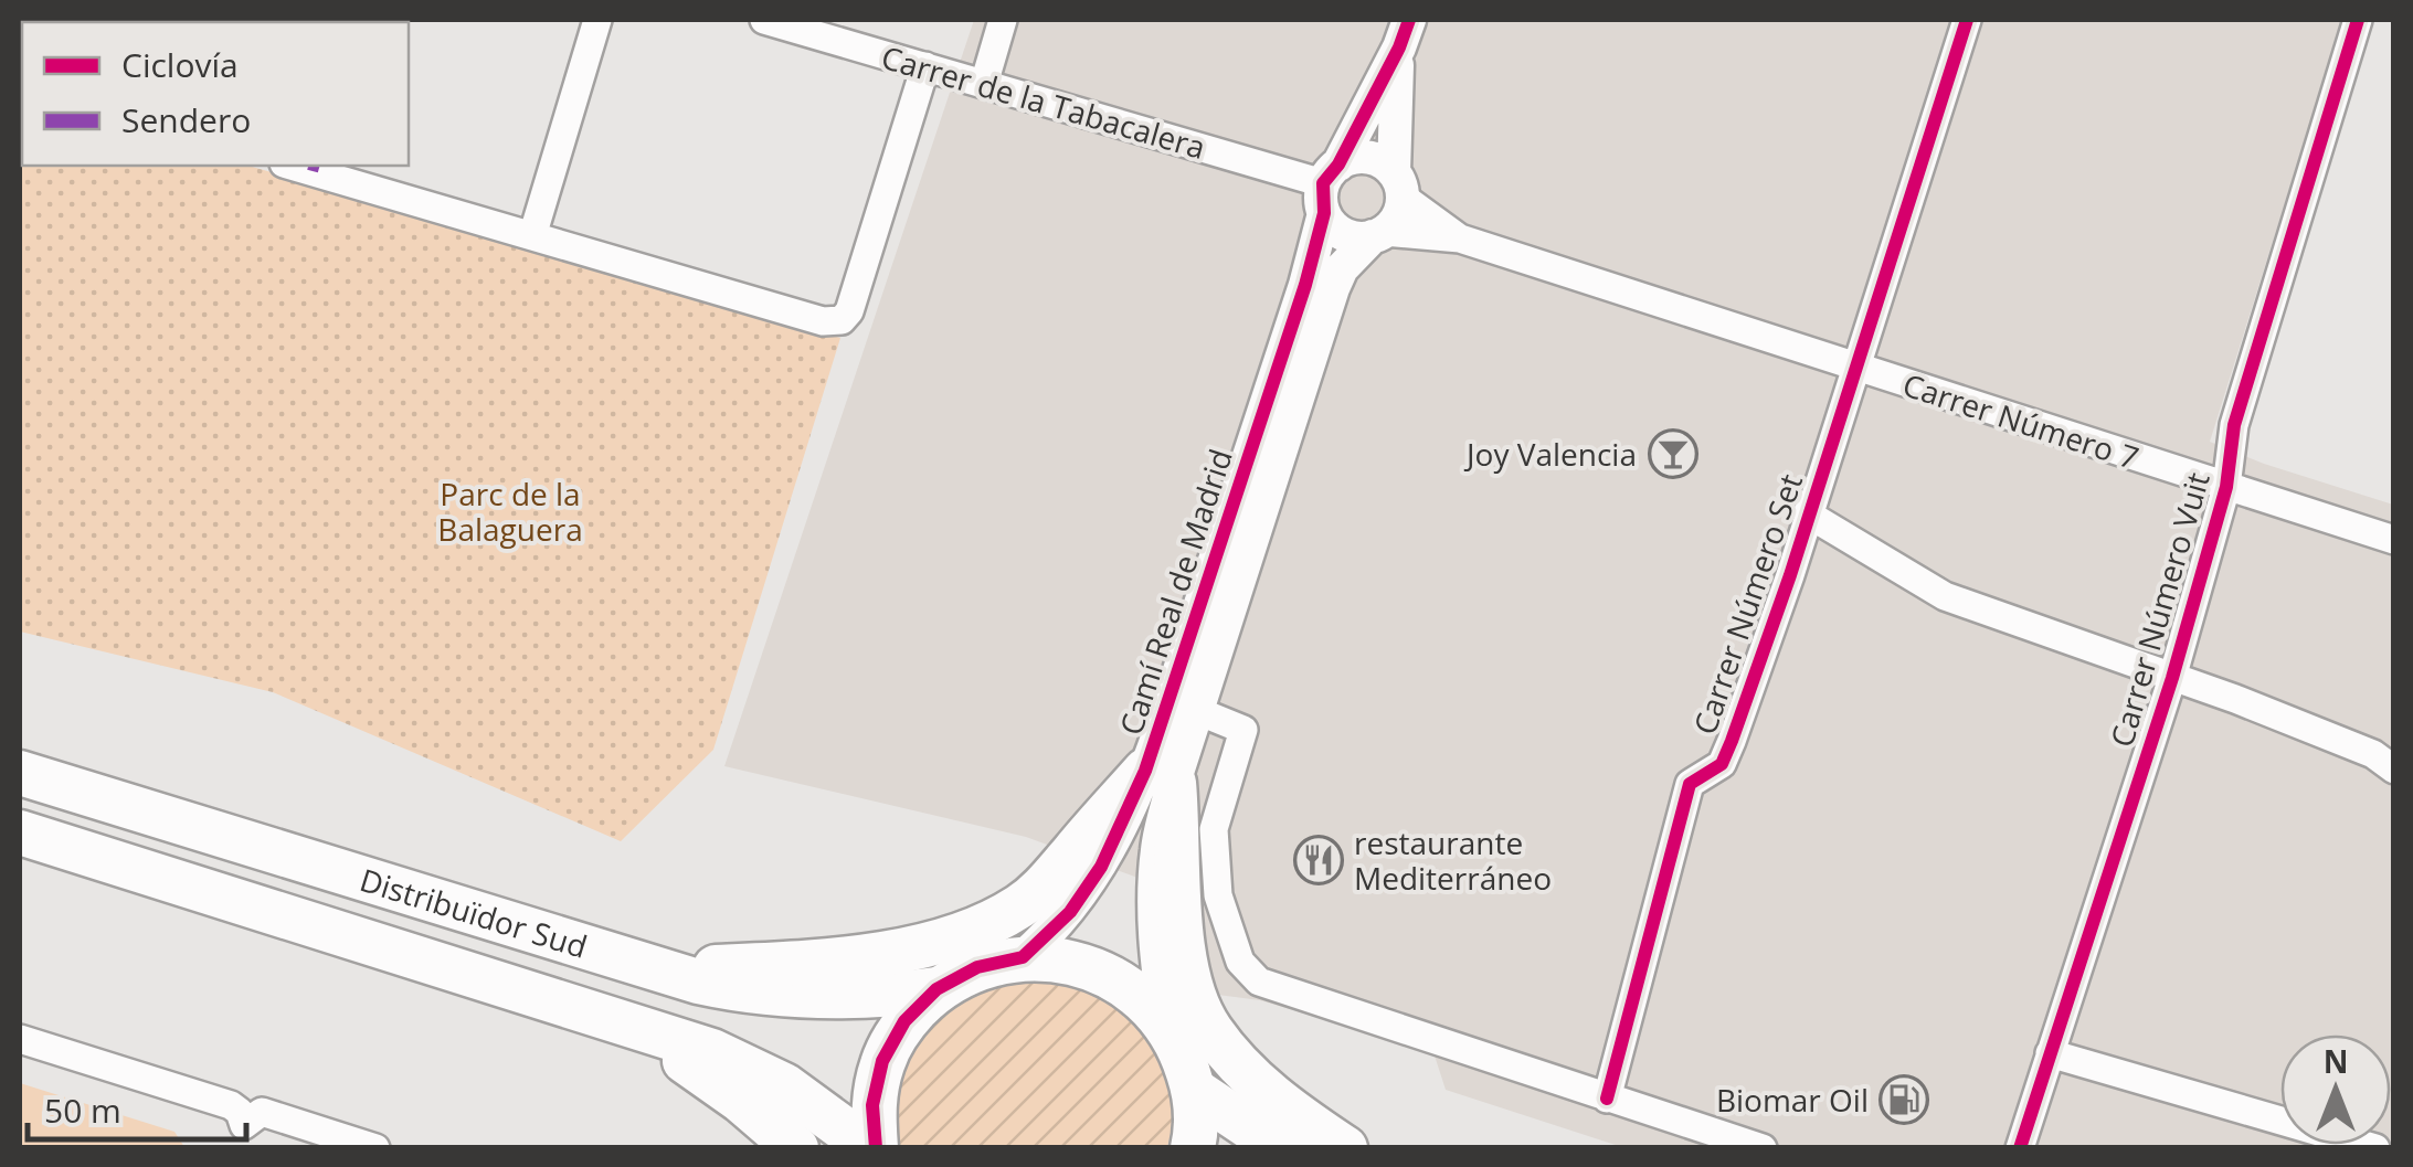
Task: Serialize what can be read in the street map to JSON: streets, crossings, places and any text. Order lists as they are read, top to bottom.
{
  "streets": {
    "highway": ["Distribuïdor Sud"],
    "street": [
      "Carrer de la Tabacalera",
      "Carrer Número 7",
      "Camí Real de Madrid",
      "Carrer Número Set",
      "Carrer Número Vuit"
    ]
  },
  "crossings": [
    ["Carrer de la Tabacalera", "Carrer Número 7"],
    ["Carrer de la Tabacalera", "Camí Real de Madrid"],
    ["Carrer Número 7", "Camí Real de Madrid"],
    ["Carrer Número 7", "Carrer Número Set"],
    ["Carrer Número 7", "Carrer Número Vuit"]
  ],
  "parks": ["Parc de la Balaguera"],
  "places": {
    "bar": ["Joy Valencia"],
    "restaurant": ["restaurante Mediterráneo"],
    "fuel station": ["Biomar Oil"]
  },
  "legend": ["Ciclovía", "Sendero"],
  "scale_bar": "50 m",
  "north": "top"
}
